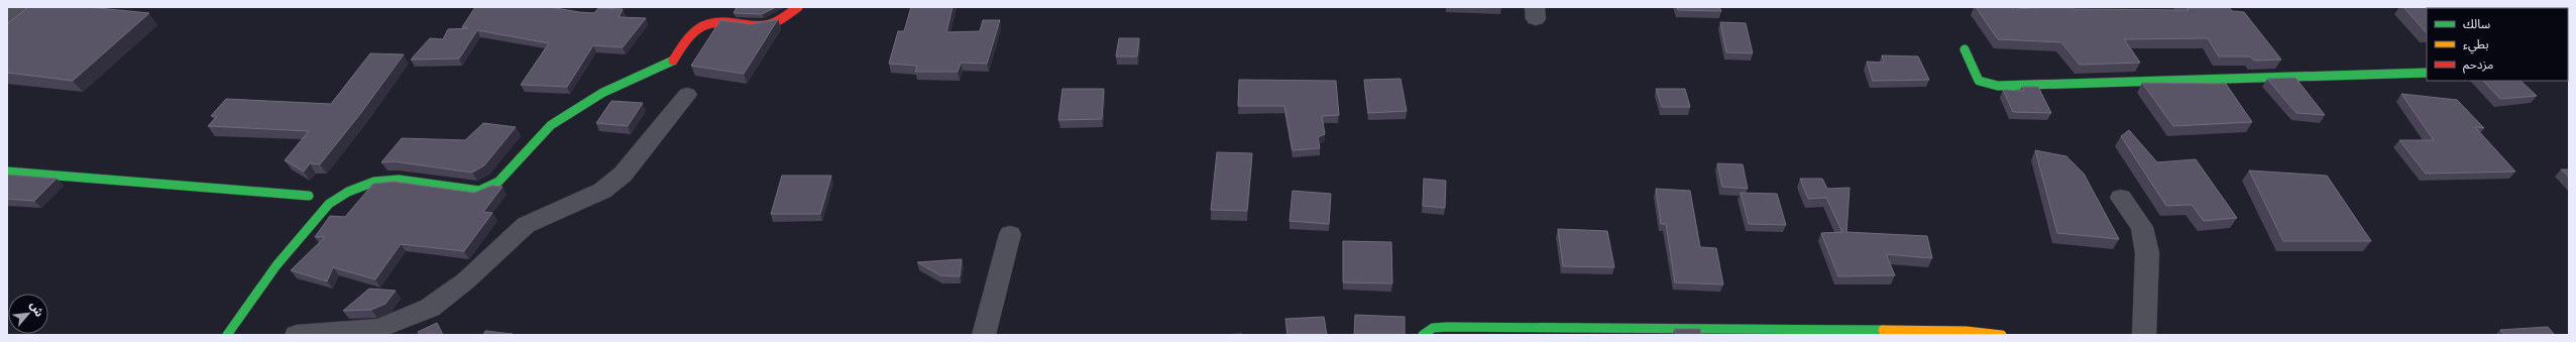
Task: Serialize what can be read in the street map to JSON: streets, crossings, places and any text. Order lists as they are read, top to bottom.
{
  "legend": ["سالك", "بطيء", "مزدحم"],
  "north": "top right"
}
